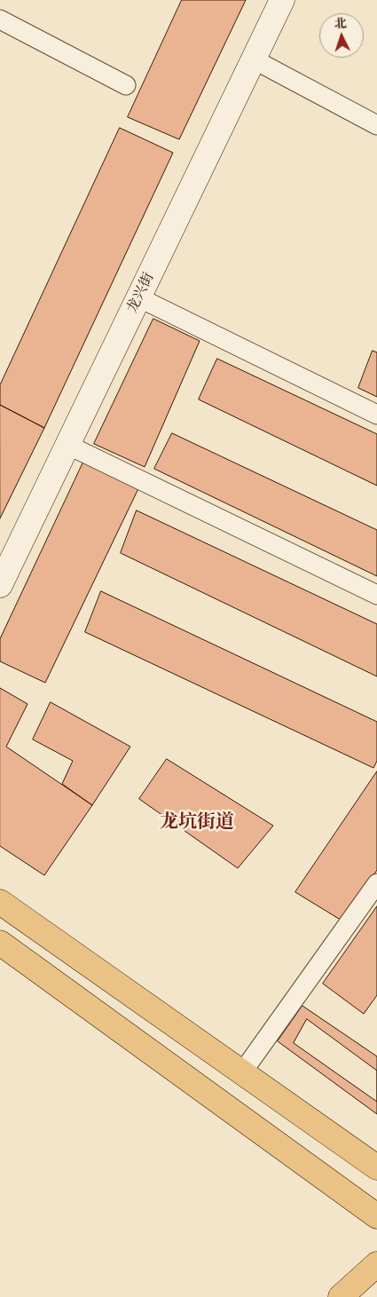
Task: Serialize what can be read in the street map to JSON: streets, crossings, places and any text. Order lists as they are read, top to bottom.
{
  "streets": {
    "street": ["龙兴街"]
  },
  "districts": ["龙坑街道"],
  "north": "top"
}
